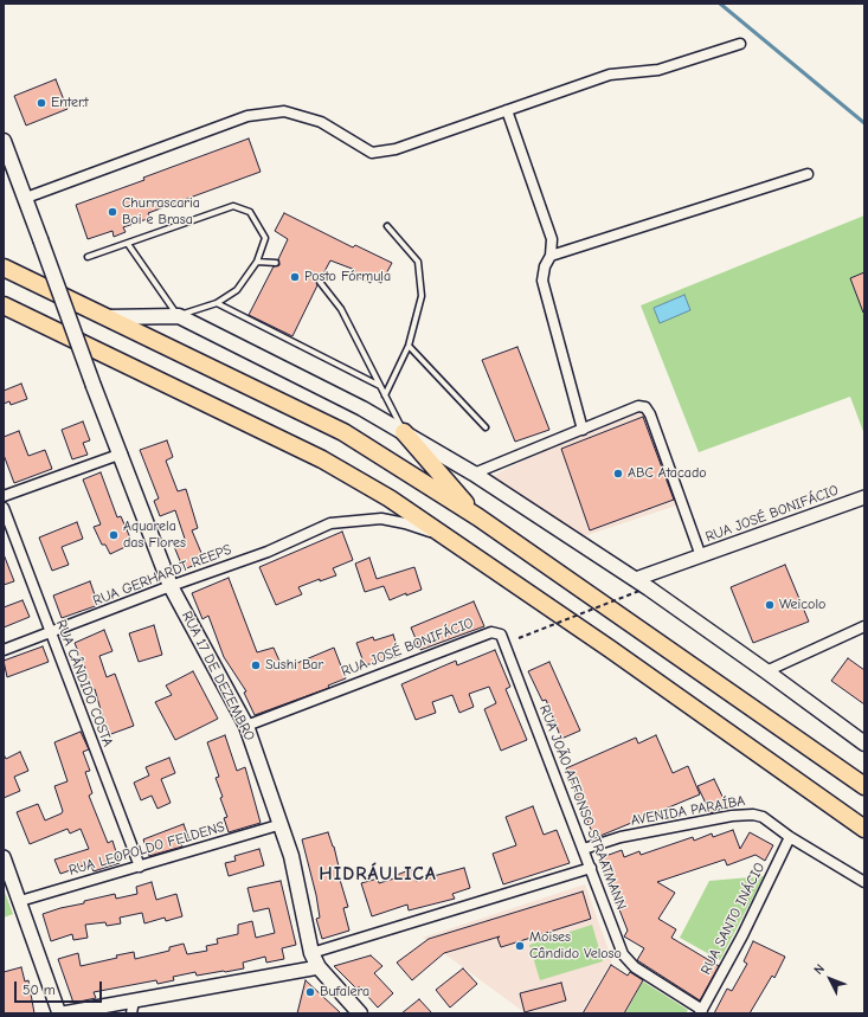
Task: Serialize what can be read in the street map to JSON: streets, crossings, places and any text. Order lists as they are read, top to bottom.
{
  "streets": {
    "main road": ["RUA 17 DE DEZEMBRO"],
    "street": [
      "RUA JOSÉ BONIFÁCIO",
      "RUA GERHARDT REEPS",
      "RUA CÂNDIDO COSTA",
      "RUA JOÃO AFFONSO STRAATMANN",
      "AVENIDA PARAÍBA",
      "RUA LEOPOLDO FELDENS",
      "RUA SANTO INÁCIO"
    ]
  },
  "crossings": [
    ["RUA JOSÉ BONIFÁCIO", "RUA 17 DE DEZEMBRO"],
    ["RUA JOSÉ BONIFÁCIO", "RUA JOÃO AFFONSO STRAATMANN"],
    ["RUA GERHARDT REEPS", "RUA 17 DE DEZEMBRO"],
    ["RUA GERHARDT REEPS", "RUA CÂNDIDO COSTA"],
    ["RUA 17 DE DEZEMBRO", "RUA LEOPOLDO FELDENS"],
    ["RUA CÂNDIDO COSTA", "RUA LEOPOLDO FELDENS"],
    ["RUA JOÃO AFFONSO STRAATMANN", "AVENIDA PARAÍBA"],
    ["RUA JOÃO AFFONSO STRAATMANN", "RUA SANTO INÁCIO"],
    ["AVENIDA PARAÍBA", "RUA SANTO INÁCIO"]
  ],
  "districts": ["HIDRÁULICA"],
  "places": [
    "Enter.t",
    "Churrascaria Boi e Brasa",
    "Posto Fórmula",
    "ABC Atacado",
    "Aquarela das Flores",
    "Weicolo",
    "Sushi Bar",
    "Moises Cândido Veloso",
    "Bufalera"
  ],
  "scale_bar": "50 m",
  "north": "top left"
}
